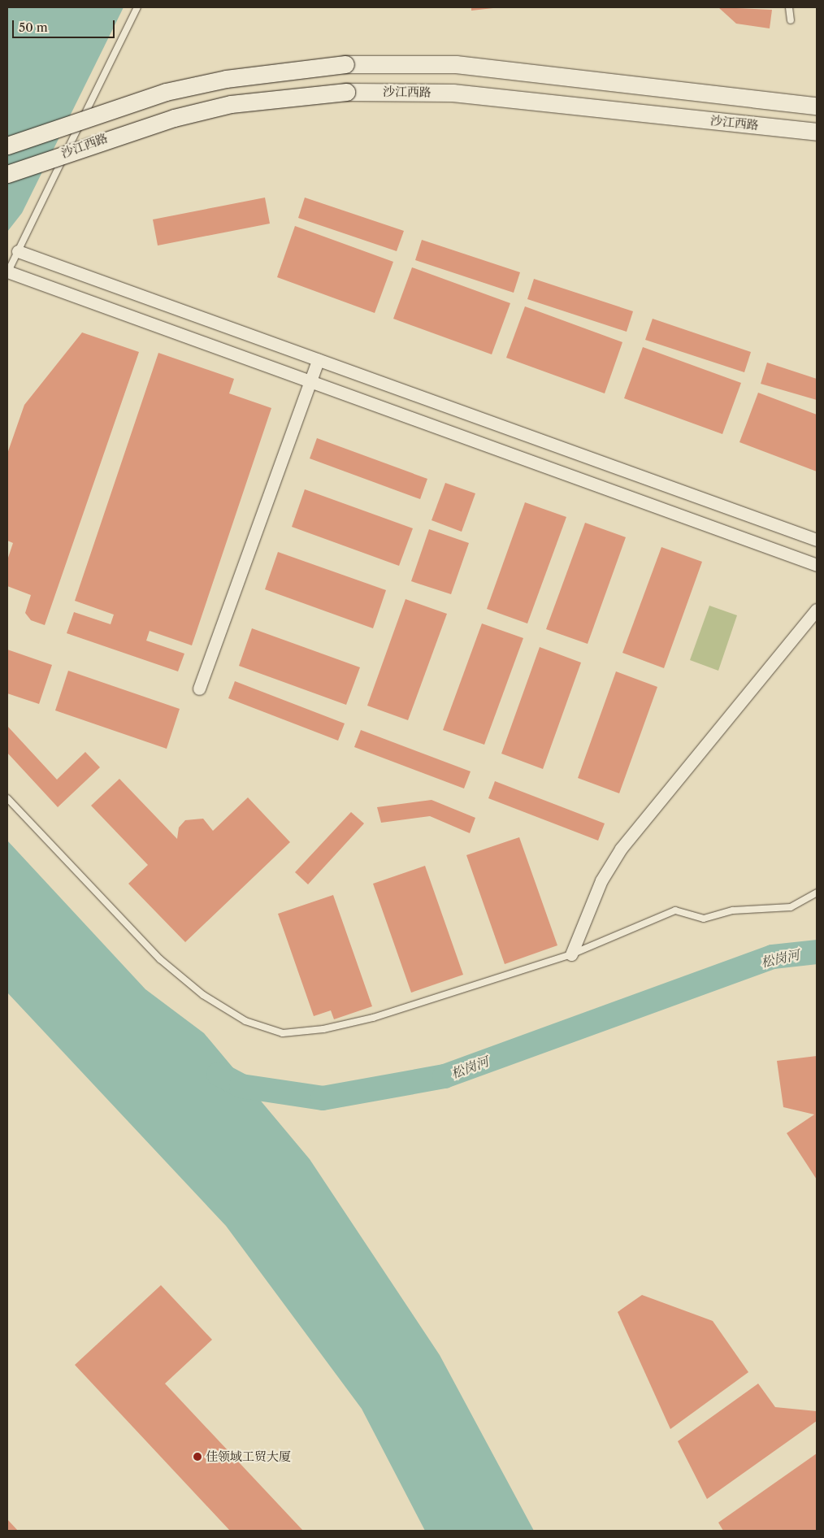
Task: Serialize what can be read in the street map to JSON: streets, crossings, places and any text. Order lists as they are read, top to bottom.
{
  "streets": {
    "street": ["沙江西路"]
  },
  "water": ["松岗河"],
  "places": ["佳领域工贸大厦"],
  "scale_bar": "50 m"
}
